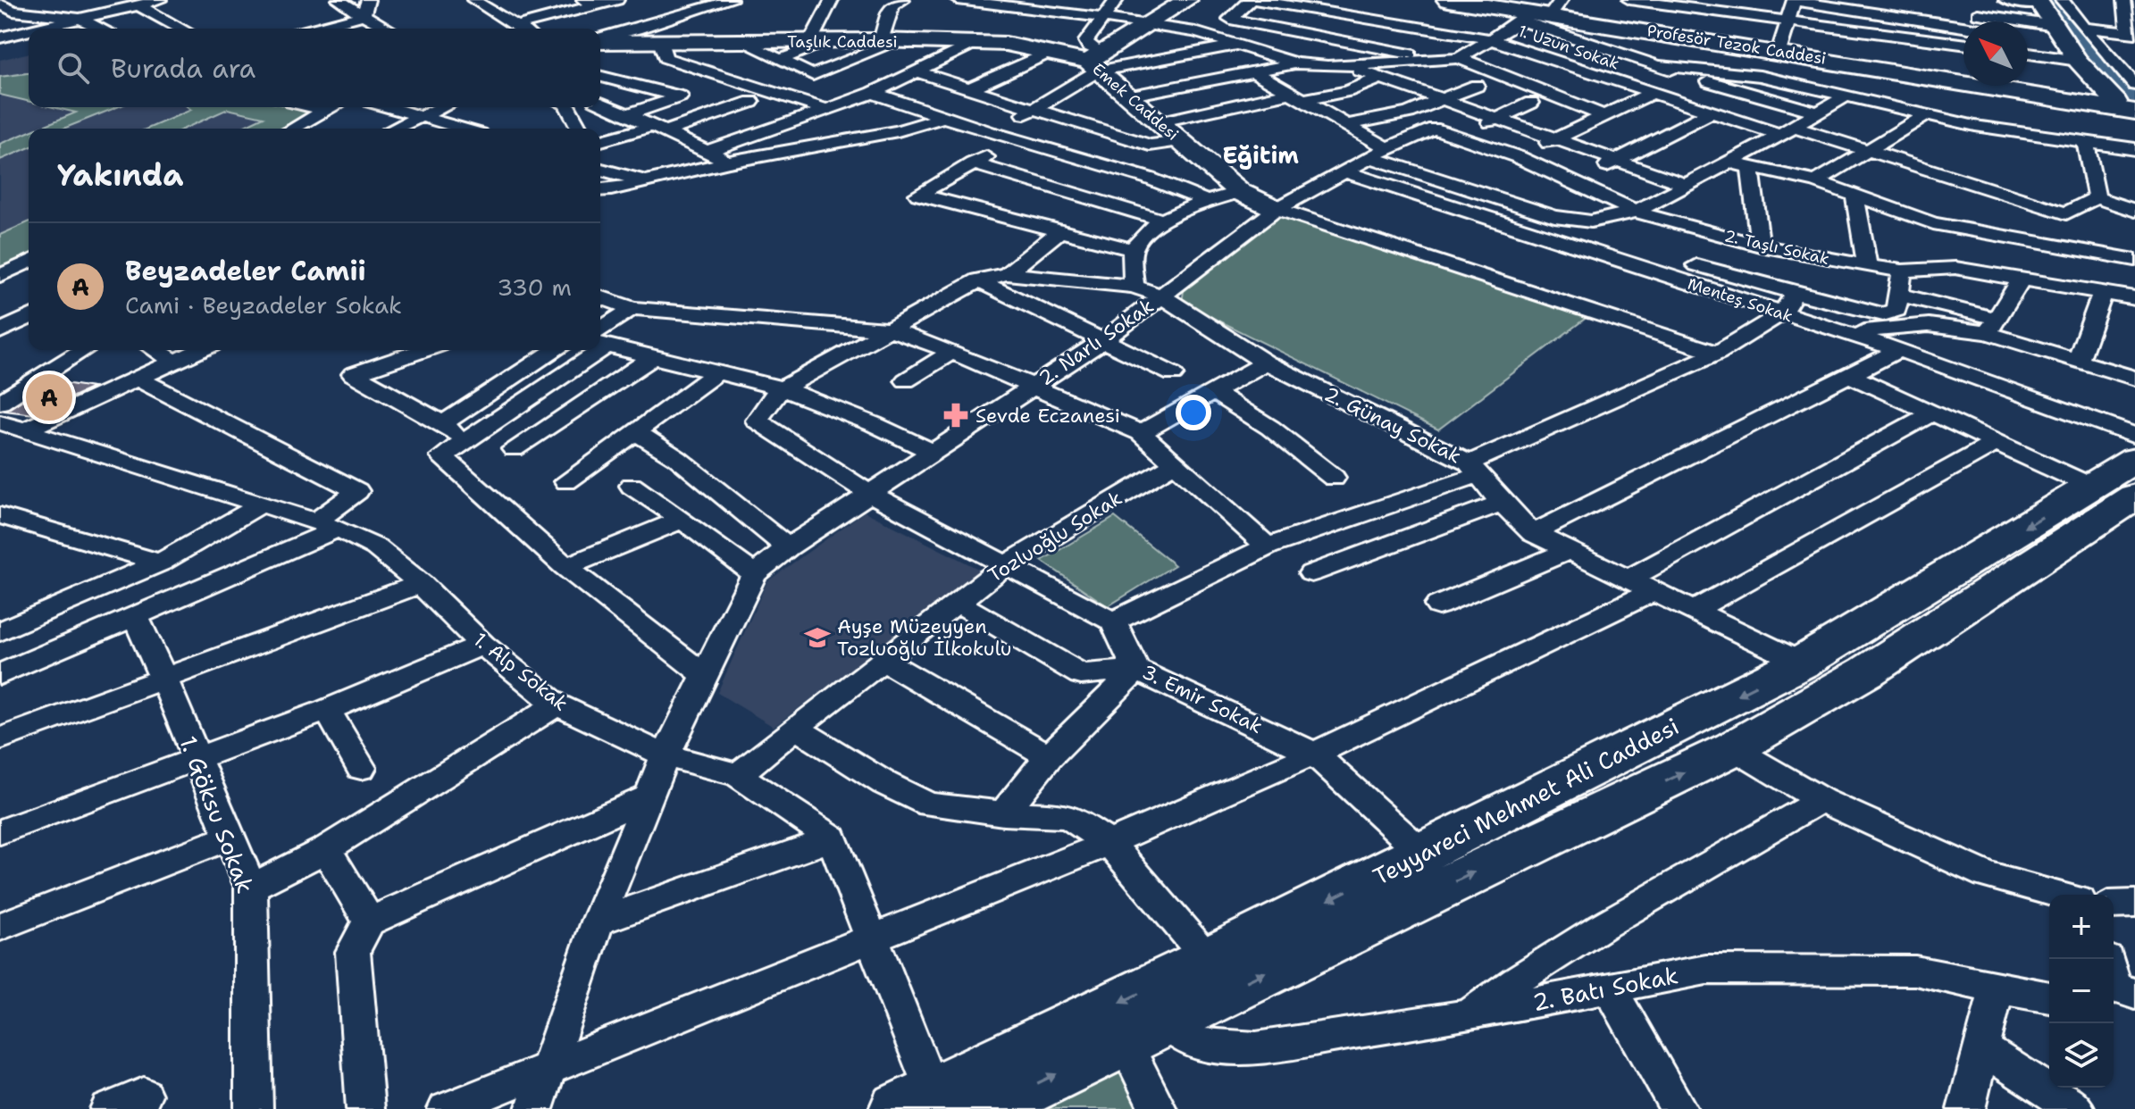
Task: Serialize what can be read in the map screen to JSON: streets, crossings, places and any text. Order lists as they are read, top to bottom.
{
  "streets": {
    "main road": ["Profesör Tezok Caddesi", "Teyyareci Mehmet Ali Caddesi"],
    "street": [
      "Taşlık Caddesi",
      "1. Uzun Sokak",
      "Emek Caddesi",
      "2. Taşlı Sokak",
      "Menteş Sokak",
      "2. Narlı Sokak",
      "2. Günay Sokak",
      "Tozluoğlu Sokak",
      "1. Alp Sokak",
      "3. Emir Sokak",
      "1. Göksu Sokak",
      "2. Batı Sokak"
    ]
  },
  "crossings": [
    ["Taşlık Caddesi", "Emek Caddesi"],
    ["Emek Caddesi", "2. Narlı Sokak"],
    ["2. Taşlı Sokak", "2. Narlı Sokak"],
    ["Menteş Sokak", "2. Narlı Sokak"],
    ["2. Narlı Sokak", "2. Günay Sokak"],
    ["2. Narlı Sokak", "1. Alp Sokak"],
    ["2. Günay Sokak", "Teyyareci Mehmet Ali Caddesi"],
    ["Tozluoğlu Sokak", "1. Alp Sokak"],
    ["3. Emir Sokak", "Teyyareci Mehmet Ali Caddesi"],
    ["Teyyareci Mehmet Ali Caddesi", "2. Batı Sokak"]
  ],
  "districts": ["Eğitim"],
  "places": {
    "pharmacy": ["Sevde Eczanesi"],
    "school or university": ["Ayşe Müzeyyen Tozluoğlu İlkokulu"]
  },
  "north": "top left",
  "page": {
    "search": "Burada ara",
    "heading": "Yakında",
    "list": [
      {
        "mark": "A",
        "name": "Beyzadeler Camii",
        "note": "Cami · Beyzadeler Sokak",
        "value": "330 m"
      }
    ],
    "pins": "A",
    "map_buttons": ["+", "−"]
  }
}
